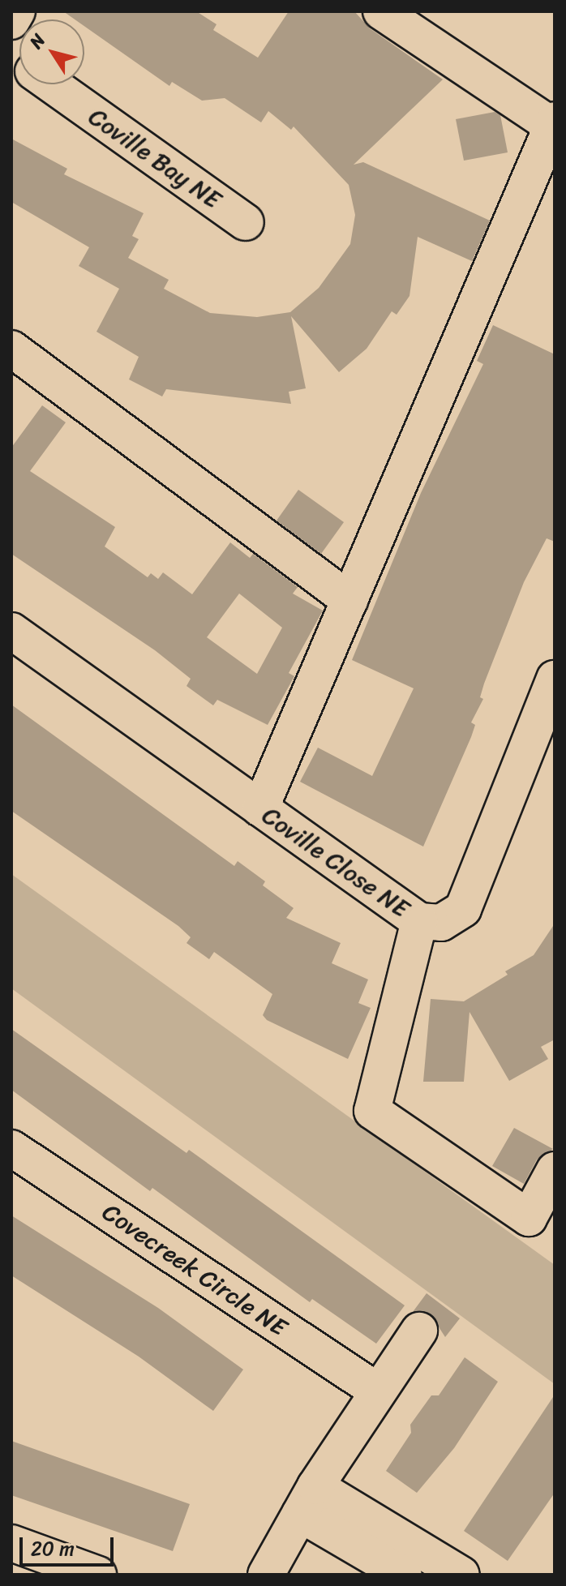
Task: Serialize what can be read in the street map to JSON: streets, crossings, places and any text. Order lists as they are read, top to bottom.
{
  "streets": {
    "street": ["Coville Bay NE", "Coville Close NE", "Covecreek Circle NE"]
  },
  "scale_bar": "20 m",
  "north": "top left"
}
